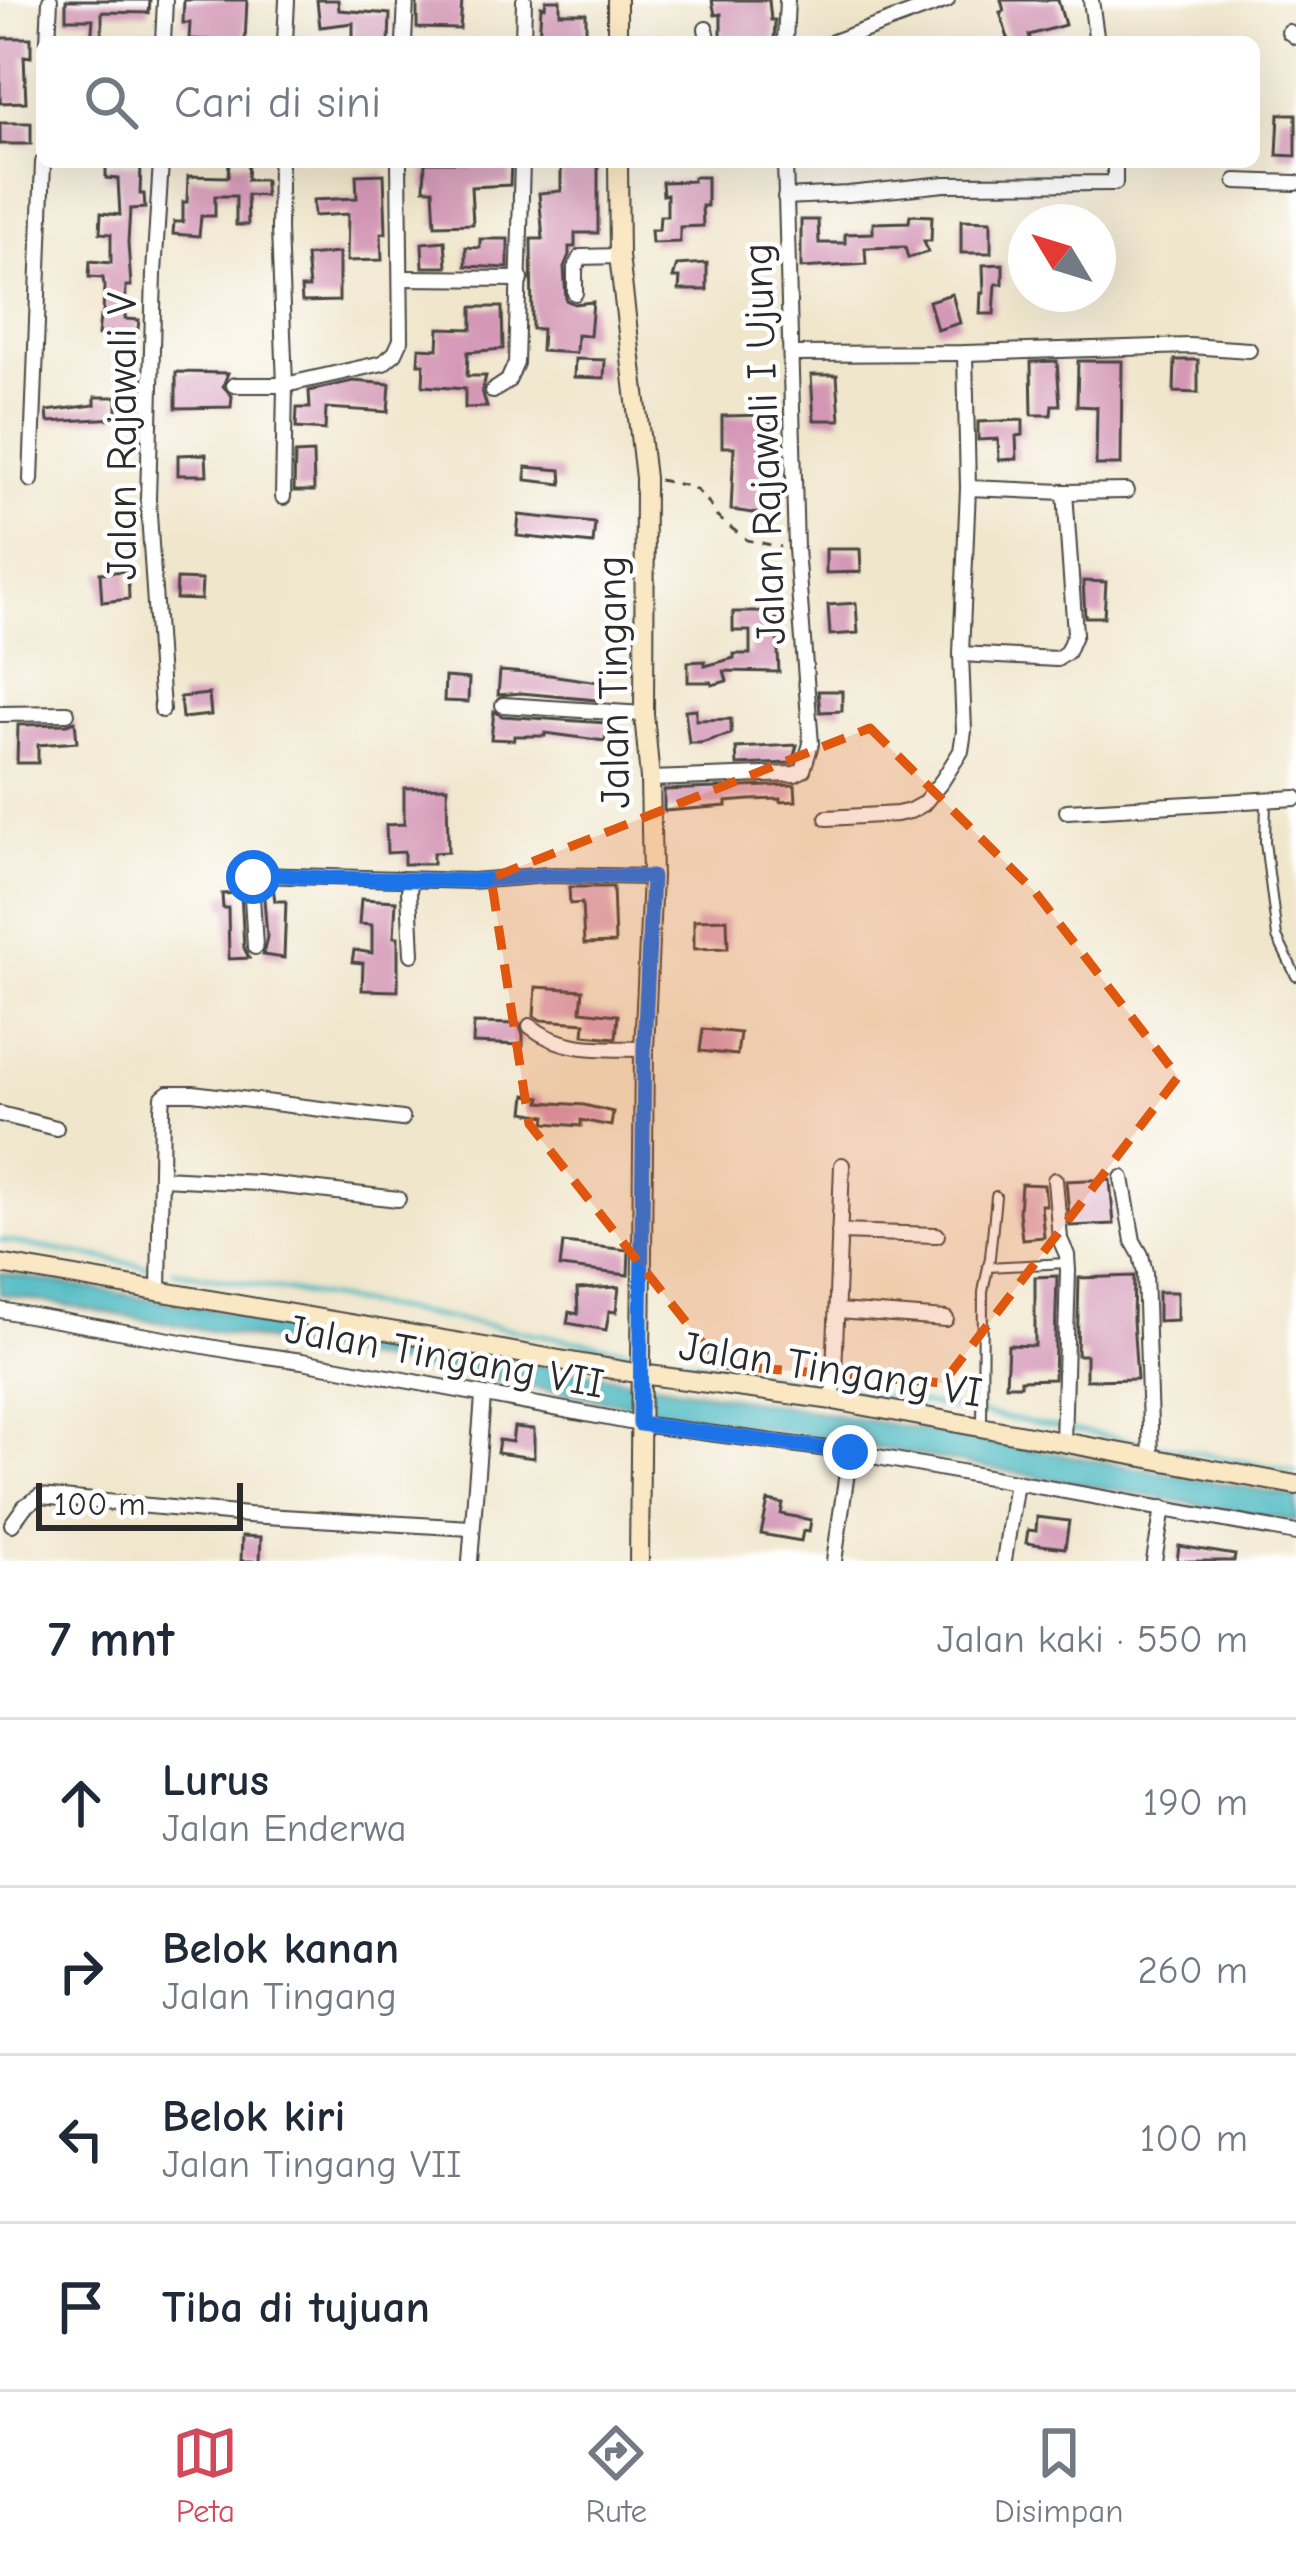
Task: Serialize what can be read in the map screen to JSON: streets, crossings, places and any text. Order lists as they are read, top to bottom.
{
  "streets": {
    "main road": ["Jalan Tingang", "Jalan Tingang VI"],
    "street": ["Jalan Rajawali V", "Jalan Rajawali I Ujung", "Jalan Tingang VII"]
  },
  "crossings": [
    ["Jalan Rajawali I Ujung", "Jalan Tingang"],
    ["Jalan Tingang", "Jalan Tingang VII"],
    ["Jalan Tingang", "Jalan Tingang VI"]
  ],
  "scale_bar": "100 m",
  "north": "top left",
  "page": {
    "search": "Cari di sini",
    "scale": "100 m",
    "heading": ["7 mnt", "Jalan kaki · 550 m"],
    "list": [
      ["Lurus", "Jalan Enderwa", "190 m"],
      ["Belok kanan", "Jalan Tingang", "260 m"],
      ["Belok kiri", "Jalan Tingang VII", "100 m"],
      "Tiba di tujuan"
    ],
    "nav": ["Peta", "Rute", "Disimpan"]
  }
}
